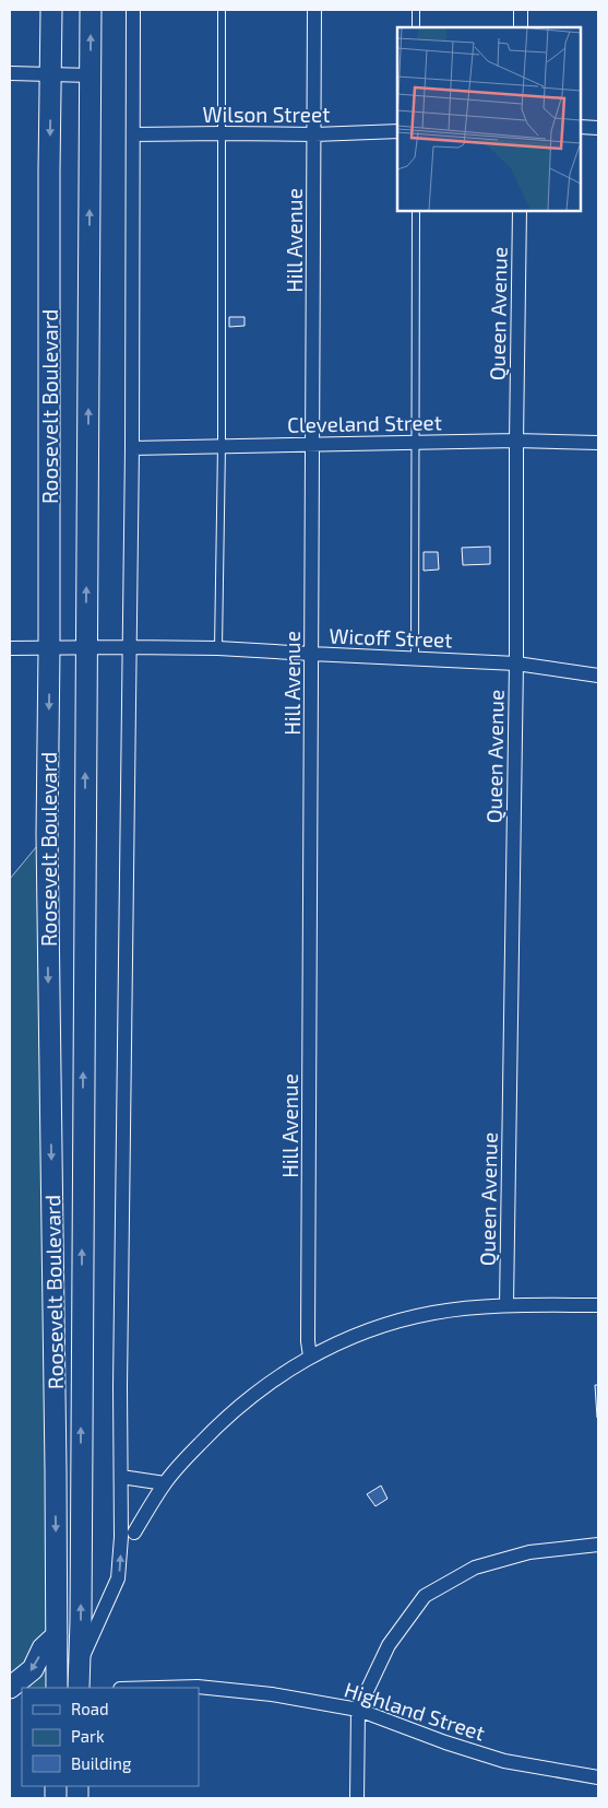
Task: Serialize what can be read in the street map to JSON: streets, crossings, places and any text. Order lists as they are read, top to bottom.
{
  "streets": {
    "main road": ["Roosevelt Boulevard"],
    "street": [
      "Wilson Street",
      "Hill Avenue",
      "Queen Avenue",
      "Cleveland Street",
      "Wicoff Street",
      "Highland Street"
    ]
  },
  "crossings": [
    ["Wilson Street", "Hill Avenue"],
    ["Wilson Street", "Roosevelt Boulevard"],
    ["Hill Avenue", "Cleveland Street"],
    ["Hill Avenue", "Wicoff Street"],
    ["Queen Avenue", "Cleveland Street"],
    ["Queen Avenue", "Wicoff Street"],
    ["Roosevelt Boulevard", "Cleveland Street"],
    ["Roosevelt Boulevard", "Wicoff Street"]
  ],
  "legend": ["Road", "Park", "Building"]
}
